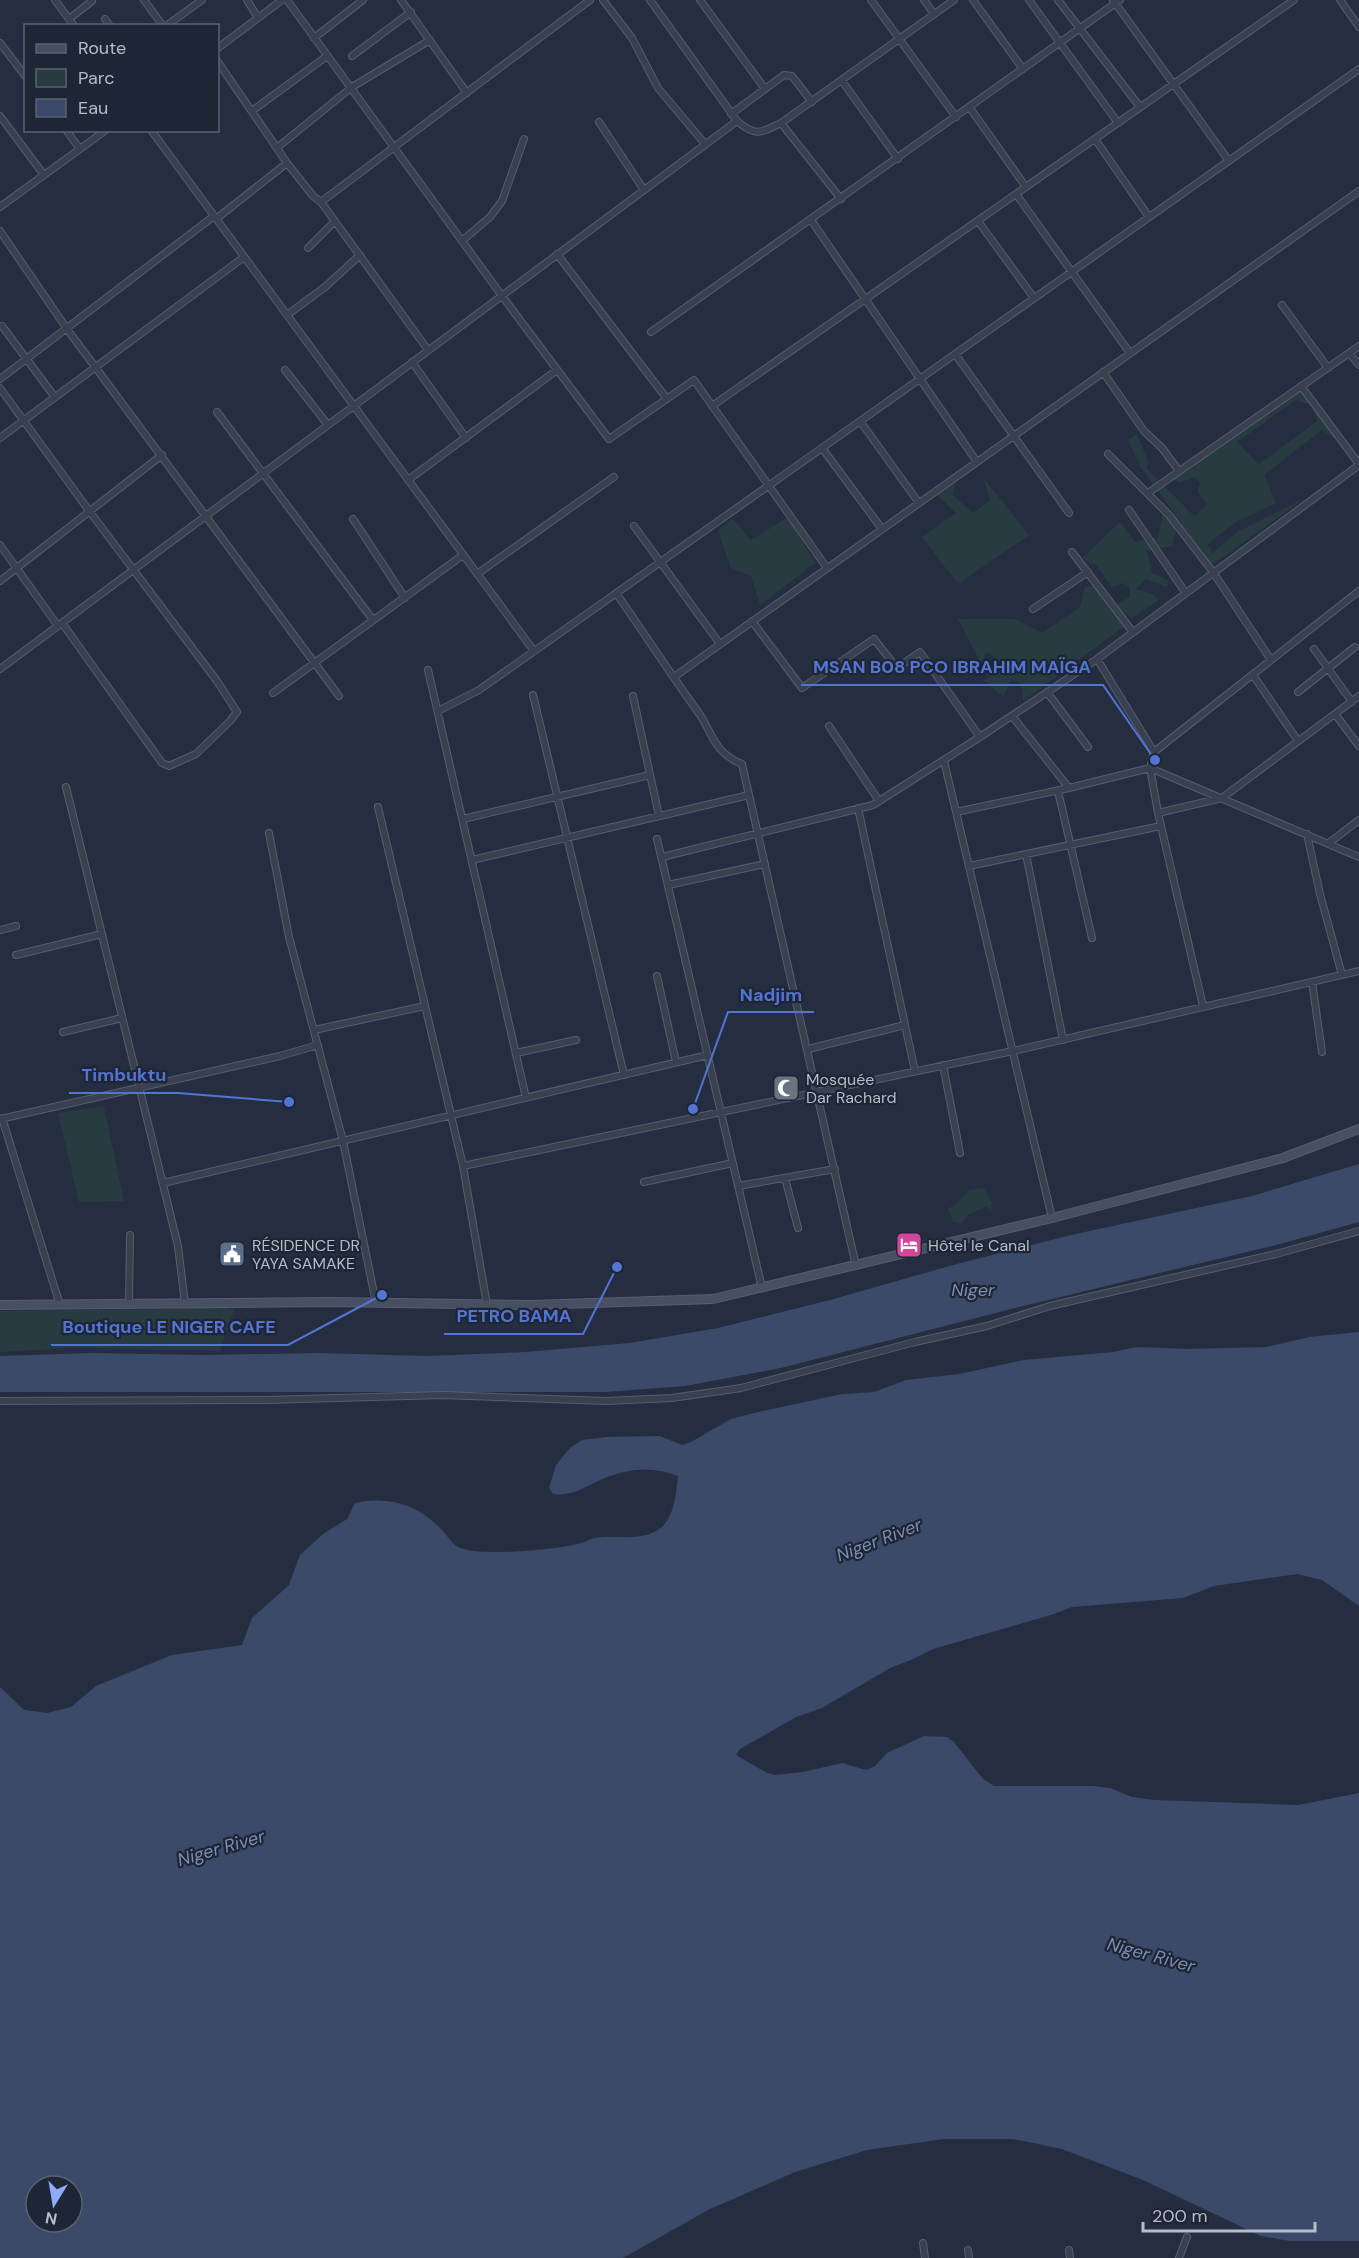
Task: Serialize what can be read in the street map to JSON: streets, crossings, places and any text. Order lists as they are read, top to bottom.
{
  "water": ["Niger", "Niger River"],
  "places": {
    "other": [
      "MSAN B08 PCO IBRAHIM MAÏGA",
      "Timbuktu",
      "Nadjim",
      "PETRO BAMA",
      "Boutique LE NIGER CAFE"
    ],
    "mosque": ["Mosquée Dar Rachard"],
    "hotel": ["Hôtel le Canal"],
    "public building": ["RÉSIDENCE DR YAYA SAMAKE"]
  },
  "legend": ["Route", "Parc", "Eau"],
  "scale_bar": "200 m",
  "north": "bottom"
}
